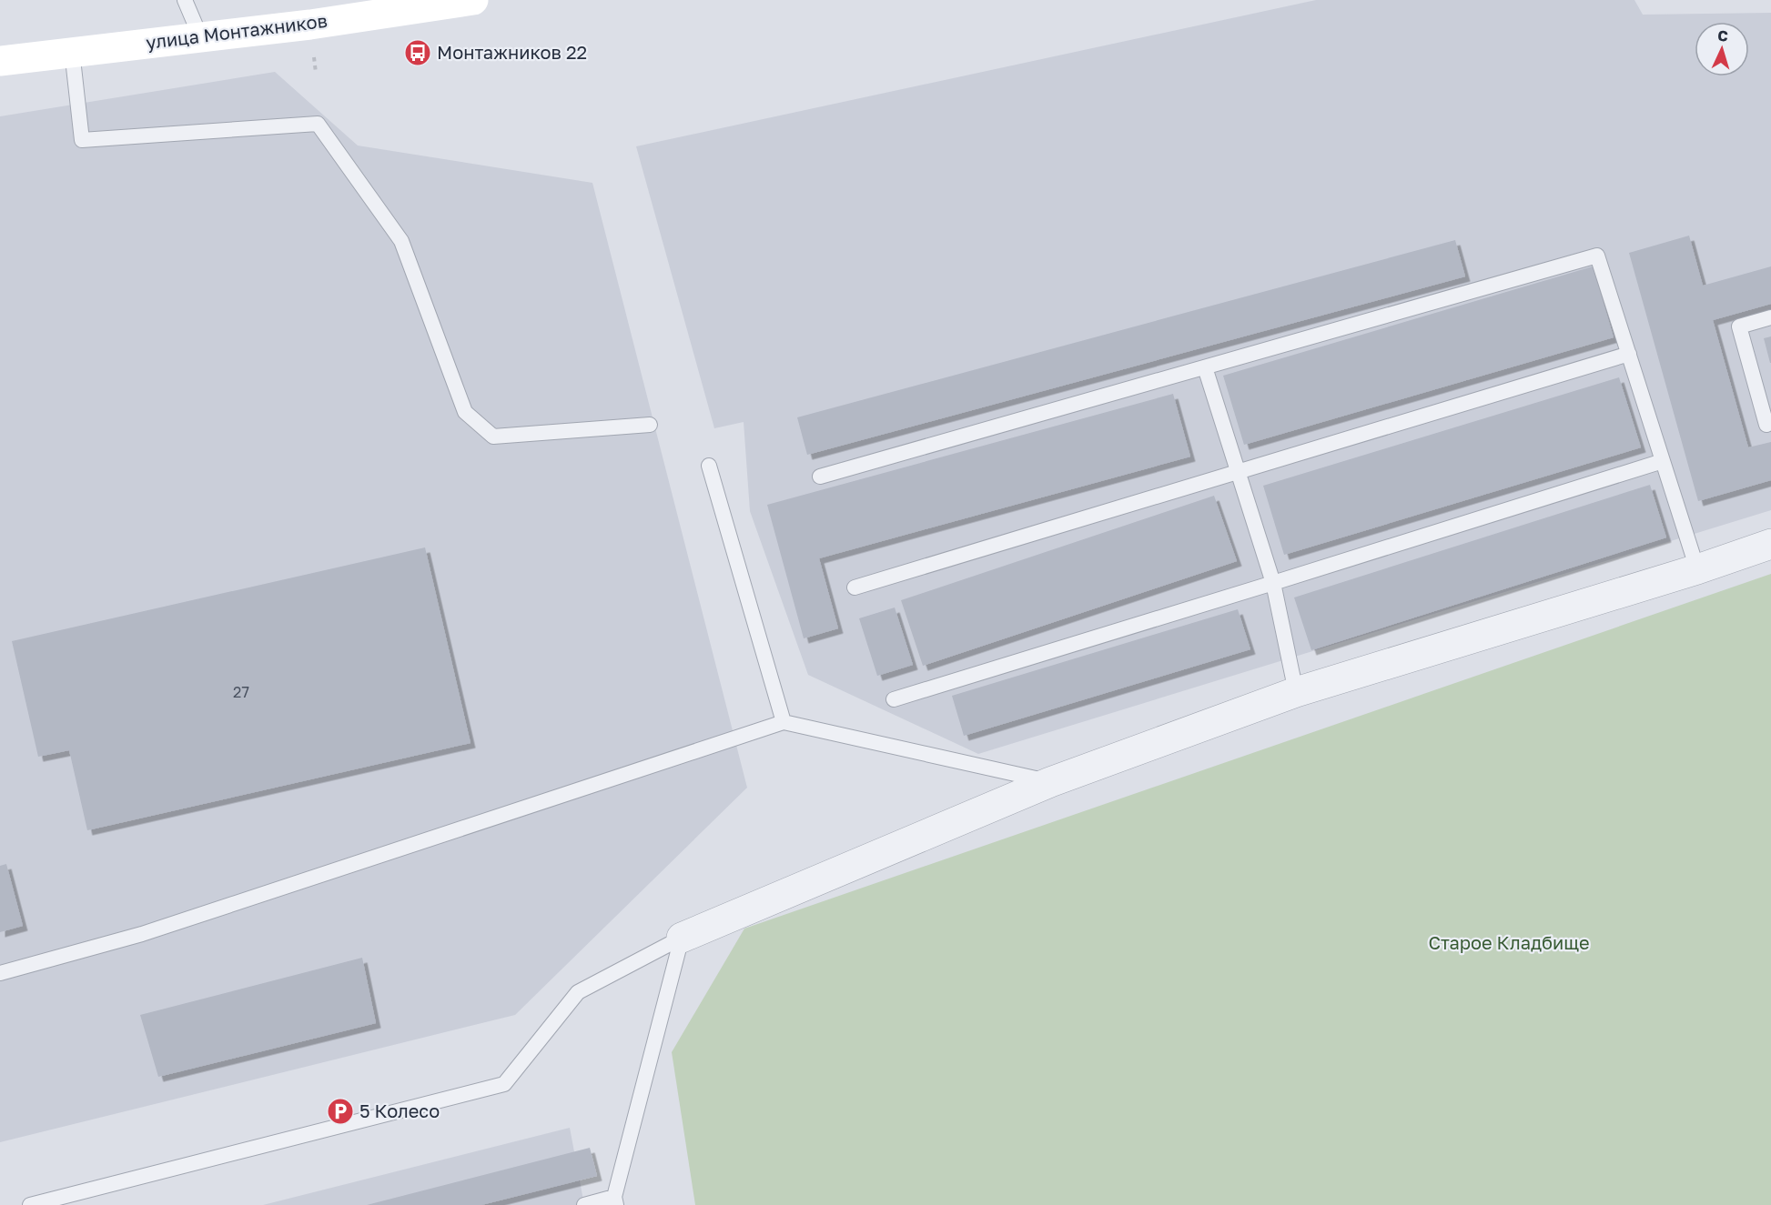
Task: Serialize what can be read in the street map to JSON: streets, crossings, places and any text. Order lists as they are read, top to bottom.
{
  "streets": {
    "street": ["улица Монтажников"]
  },
  "parks": ["Старое Кладбище"],
  "places": {
    "bus stop": ["Монтажников 22"],
    "parking": ["5 Колесо"]
  },
  "house_numbers": ["27"],
  "north": "top"
}
